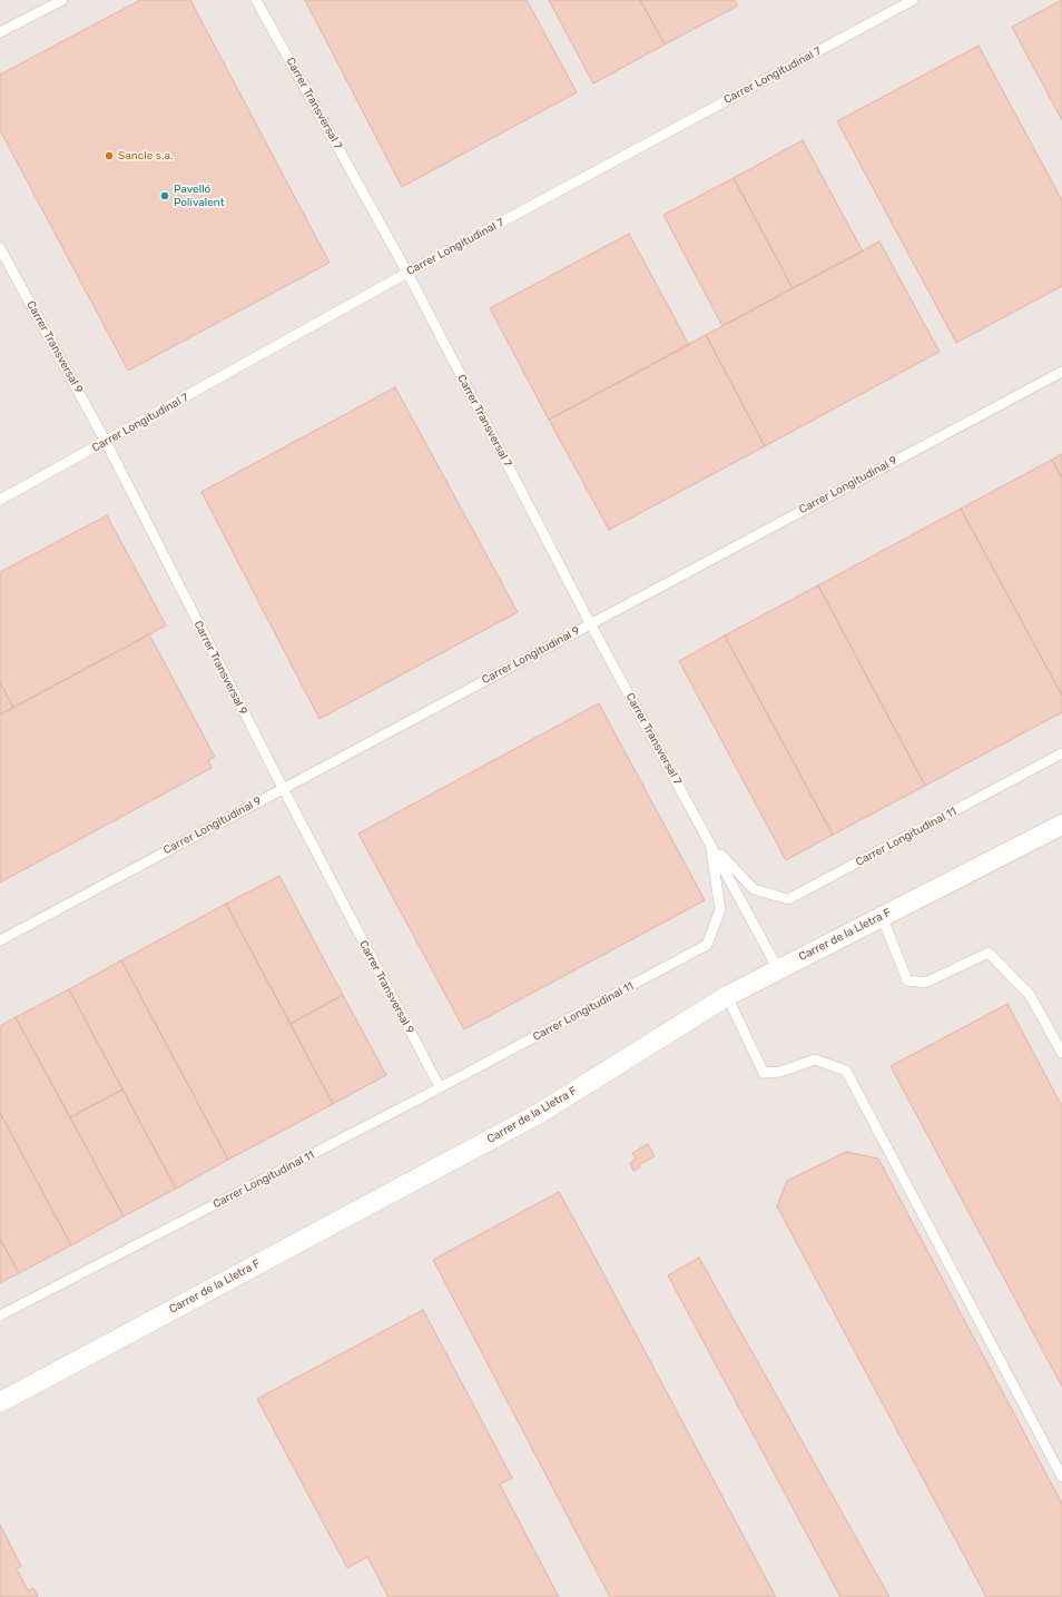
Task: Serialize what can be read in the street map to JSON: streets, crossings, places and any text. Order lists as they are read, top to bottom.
{
  "streets": {
    "street": ["Carrer de la Lletra F"],
    "lane": [
      "Carrer Longitudinal 7",
      "Carrer Transversal 7",
      "Carrer Transversal 9",
      "Carrer Longitudinal 9",
      "Carrer Longitudinal 11"
    ]
  },
  "crossings": [
    ["Carrer Longitudinal 7", "Carrer Transversal 7"],
    ["Carrer Longitudinal 7", "Carrer Transversal 9"],
    ["Carrer Transversal 7", "Carrer Longitudinal 9"],
    ["Carrer Transversal 7", "Carrer Longitudinal 11"],
    ["Carrer Transversal 9", "Carrer Longitudinal 9"],
    ["Carrer Transversal 9", "Carrer Longitudinal 11"]
  ],
  "places": ["Sancle s.a.", "Pavelló Polivalent"]
}
